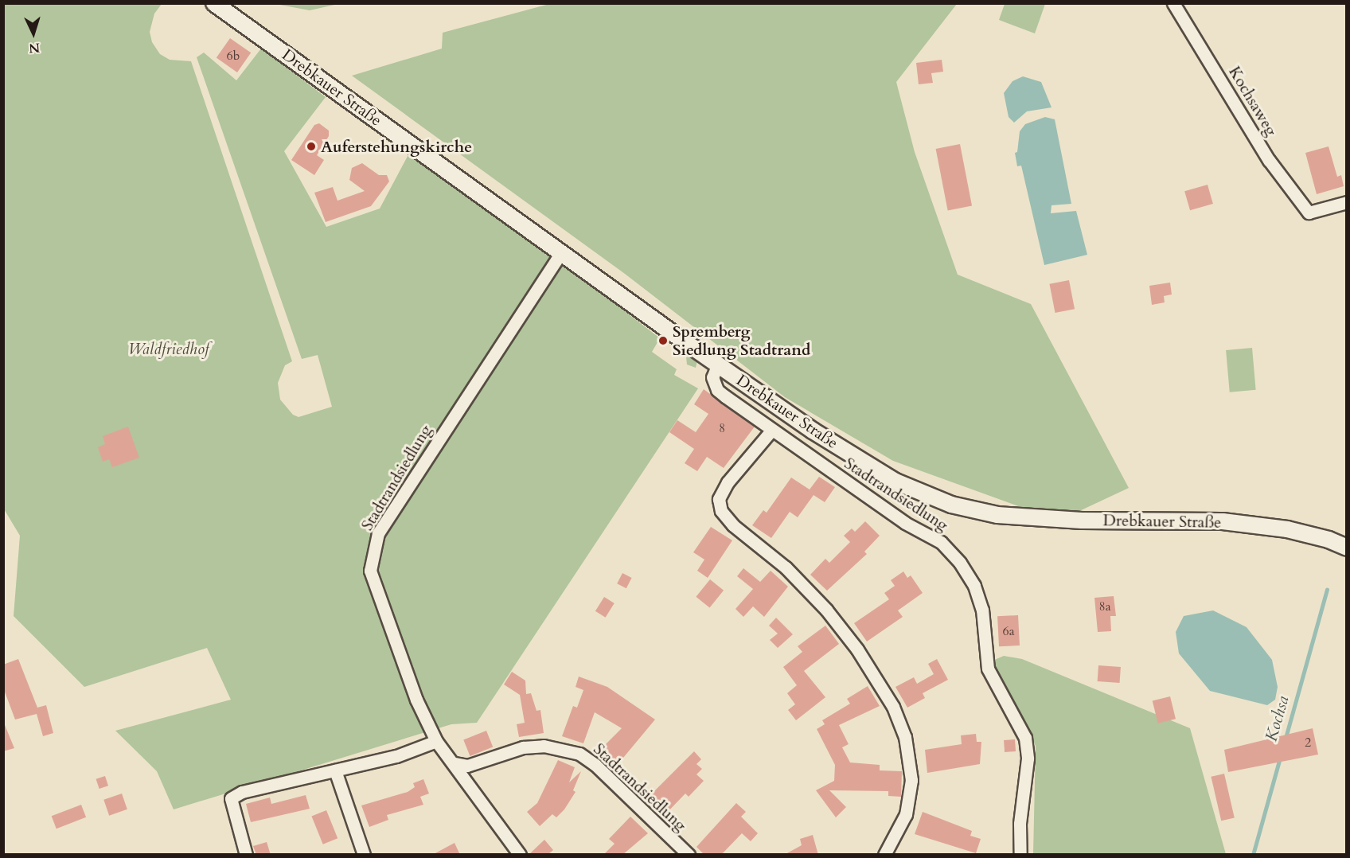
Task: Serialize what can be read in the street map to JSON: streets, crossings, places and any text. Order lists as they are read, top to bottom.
{
  "streets": {
    "street": ["Drebkauer Straße", "Kochsaweg", "Stadtrandsiedlung"]
  },
  "crossings": [
    ["Drebkauer Straße", "Stadtrandsiedlung"]
  ],
  "water": ["Kochsa"],
  "parks": ["Waldfriedhof"],
  "places": ["Auferstehungskirche", "Spremberg Siedlung Stadtrand"],
  "house_numbers": [
    "6b",
    "8",
    "8a",
    "6a",
    "2"
  ],
  "north": "bottom"
}
